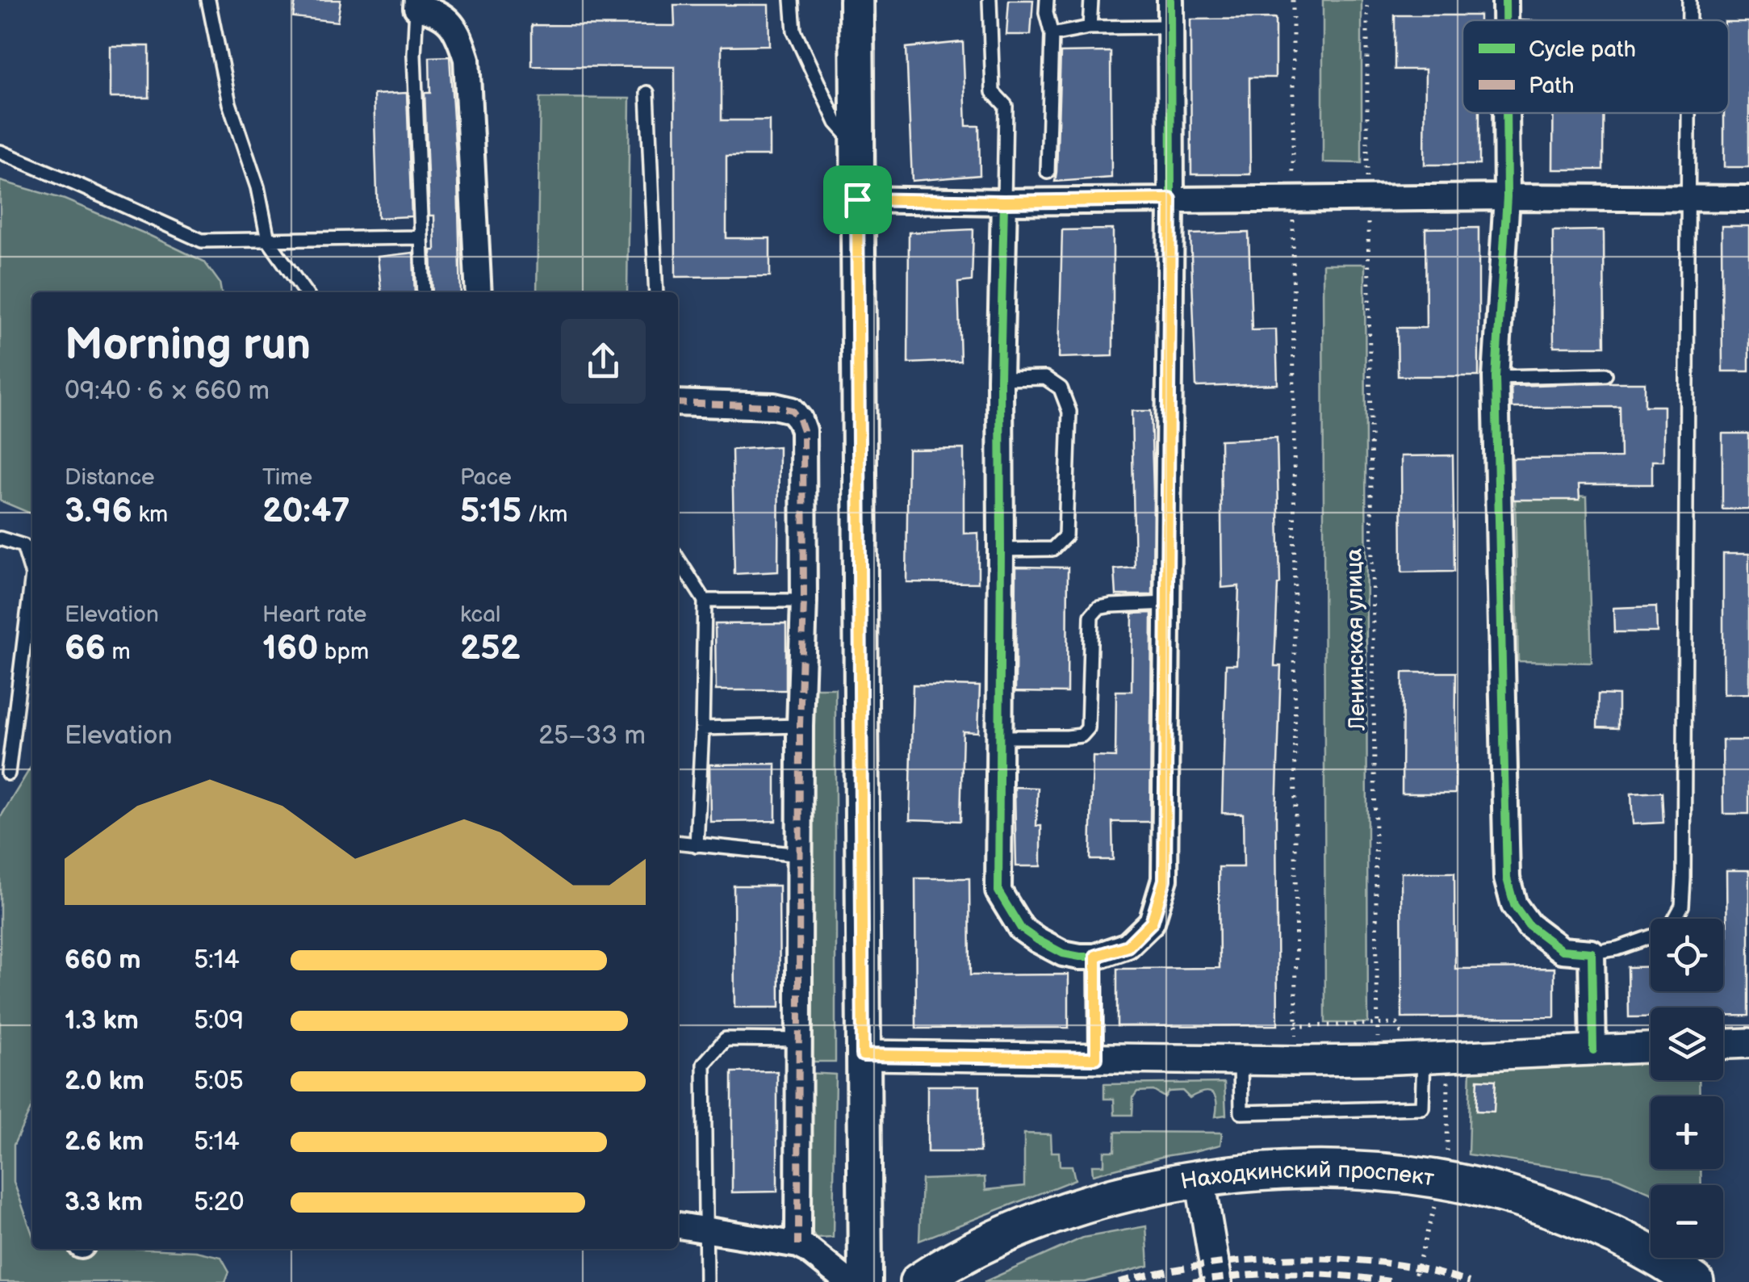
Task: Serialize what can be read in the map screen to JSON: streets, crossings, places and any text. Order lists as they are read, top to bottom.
{
  "streets": {
    "main road": ["Находкинский проспект"],
    "path": ["Ленинская улица"]
  },
  "legend": ["Cycle path", "Path"],
  "page": {
    "heading": ["Morning run", "09:40 · 6 × 660 m"],
    "stats": [
      ["Distance", "3.96 km"],
      ["Time", "20:47"],
      ["Pace", "5:15 /km"],
      ["Elevation", "66 m"],
      ["Heart rate", "160 bpm"],
      ["kcal", "252"]
    ],
    "chart": ["Elevation", "25–33 m"],
    "map_buttons": ["+", "−"],
    "list": [
      {
        "name": "660 m",
        "note": "5:14"
      },
      {
        "name": "1.3 km",
        "note": "5:09"
      },
      {
        "name": "2.0 km",
        "note": "5:05"
      },
      {
        "name": "2.6 km",
        "note": "5:14"
      },
      {
        "name": "3.3 km",
        "note": "5:20"
      }
    ]
  }
}
